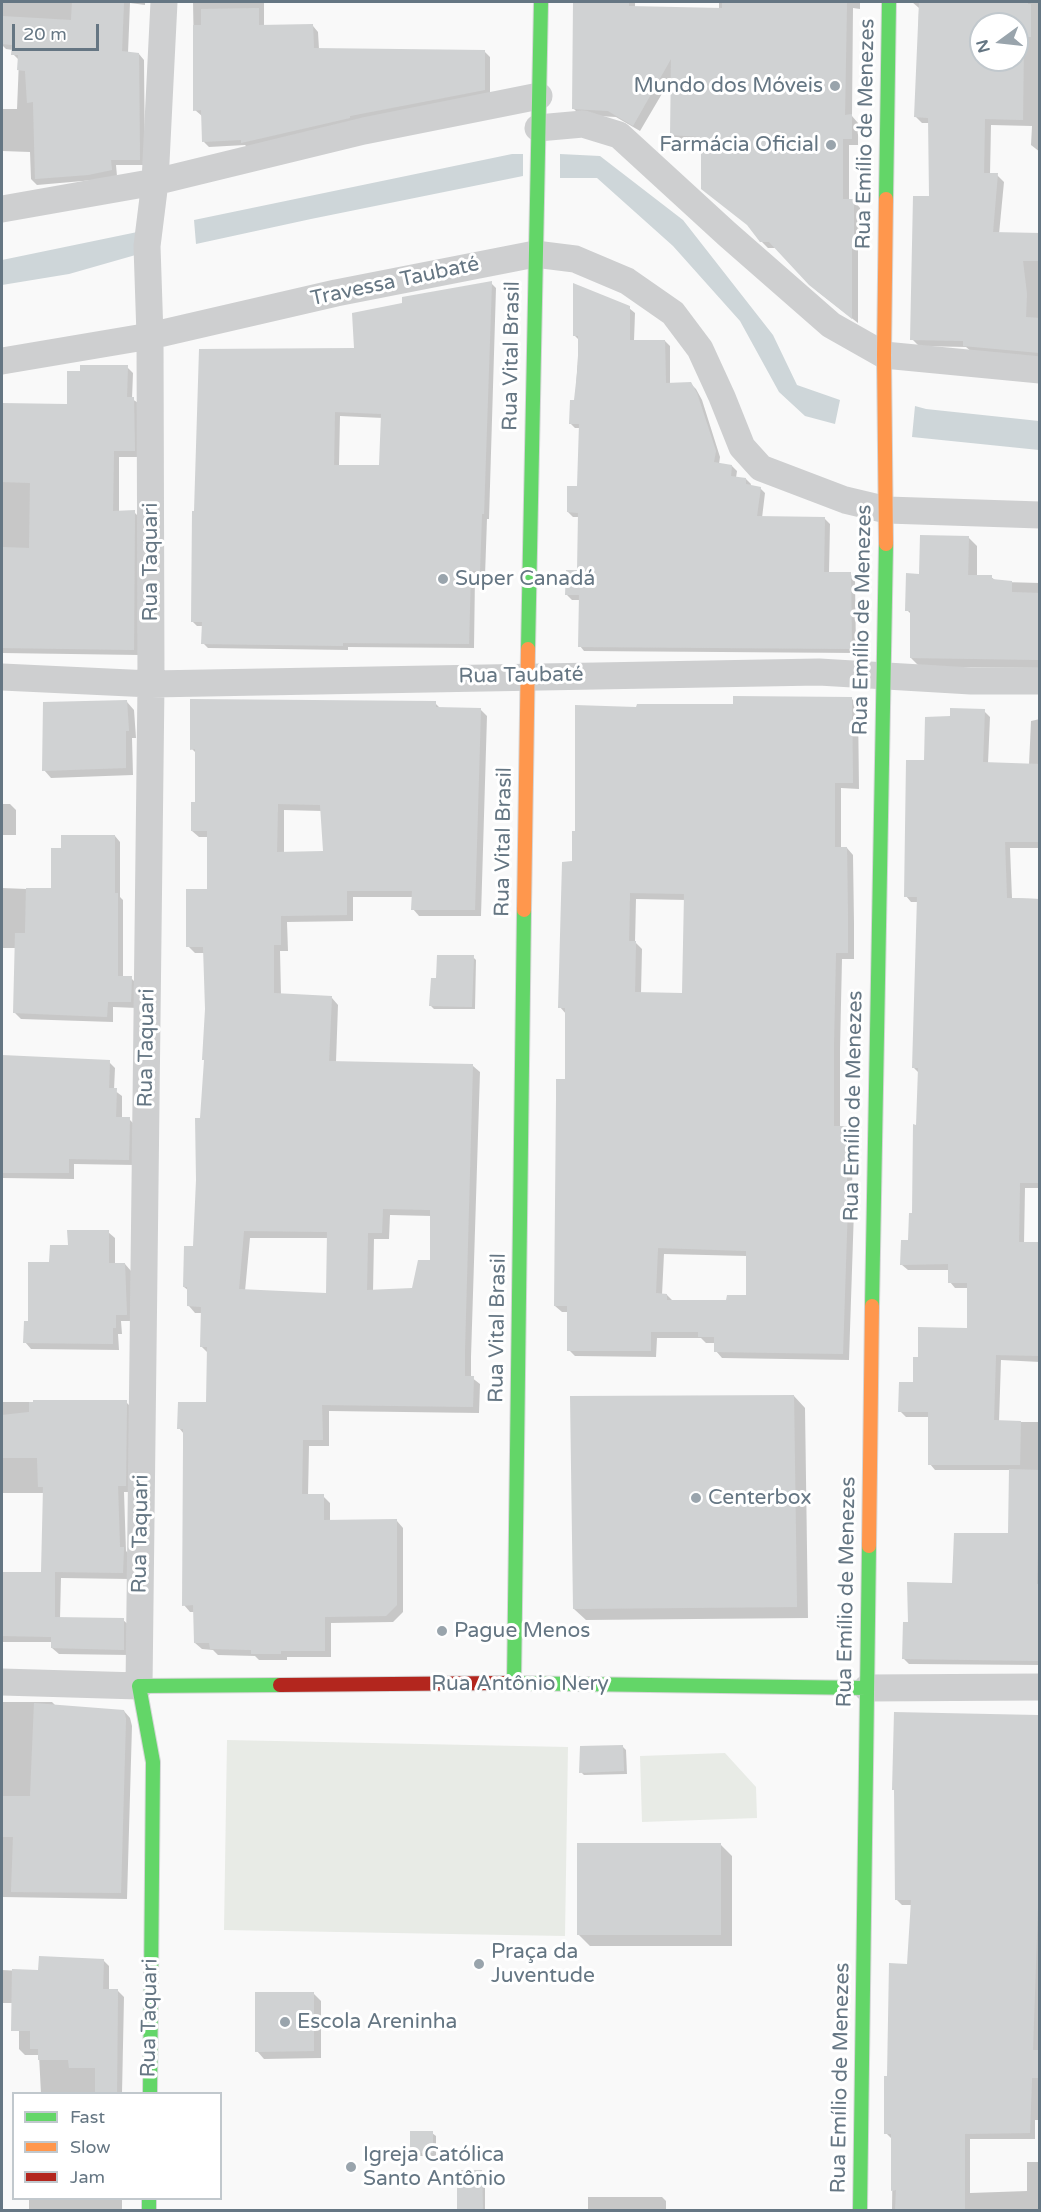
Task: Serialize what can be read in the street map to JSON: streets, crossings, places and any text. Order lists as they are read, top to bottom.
{
  "streets": {
    "street": [
      "Rua Emílio de Menezes",
      "Travessa Taubaté",
      "Rua Vital Brasil",
      "Rua Taquari",
      "Rua Taubaté",
      "Rua Antônio Nery"
    ]
  },
  "crossings": [
    ["Rua Emílio de Menezes", "Travessa Taubaté"],
    ["Rua Emílio de Menezes", "Rua Taubaté"],
    ["Rua Emílio de Menezes", "Rua Antônio Nery"],
    ["Travessa Taubaté", "Rua Vital Brasil"],
    ["Travessa Taubaté", "Rua Taquari"],
    ["Rua Vital Brasil", "Rua Taubaté"],
    ["Rua Vital Brasil", "Rua Antônio Nery"],
    ["Rua Taquari", "Rua Taubaté"],
    ["Rua Taquari", "Rua Antônio Nery"]
  ],
  "places": [
    "Mundo dos Móveis",
    "Farmácia Oficial",
    "Super Canadá",
    "Centerbox",
    "Pague Menos",
    "Praça da Juventude",
    "Escola Areninha",
    "Igreja Católica Santo Antônio"
  ],
  "legend": ["Fast", "Slow", "Jam"],
  "scale_bar": "20 m",
  "north": "left"
}
